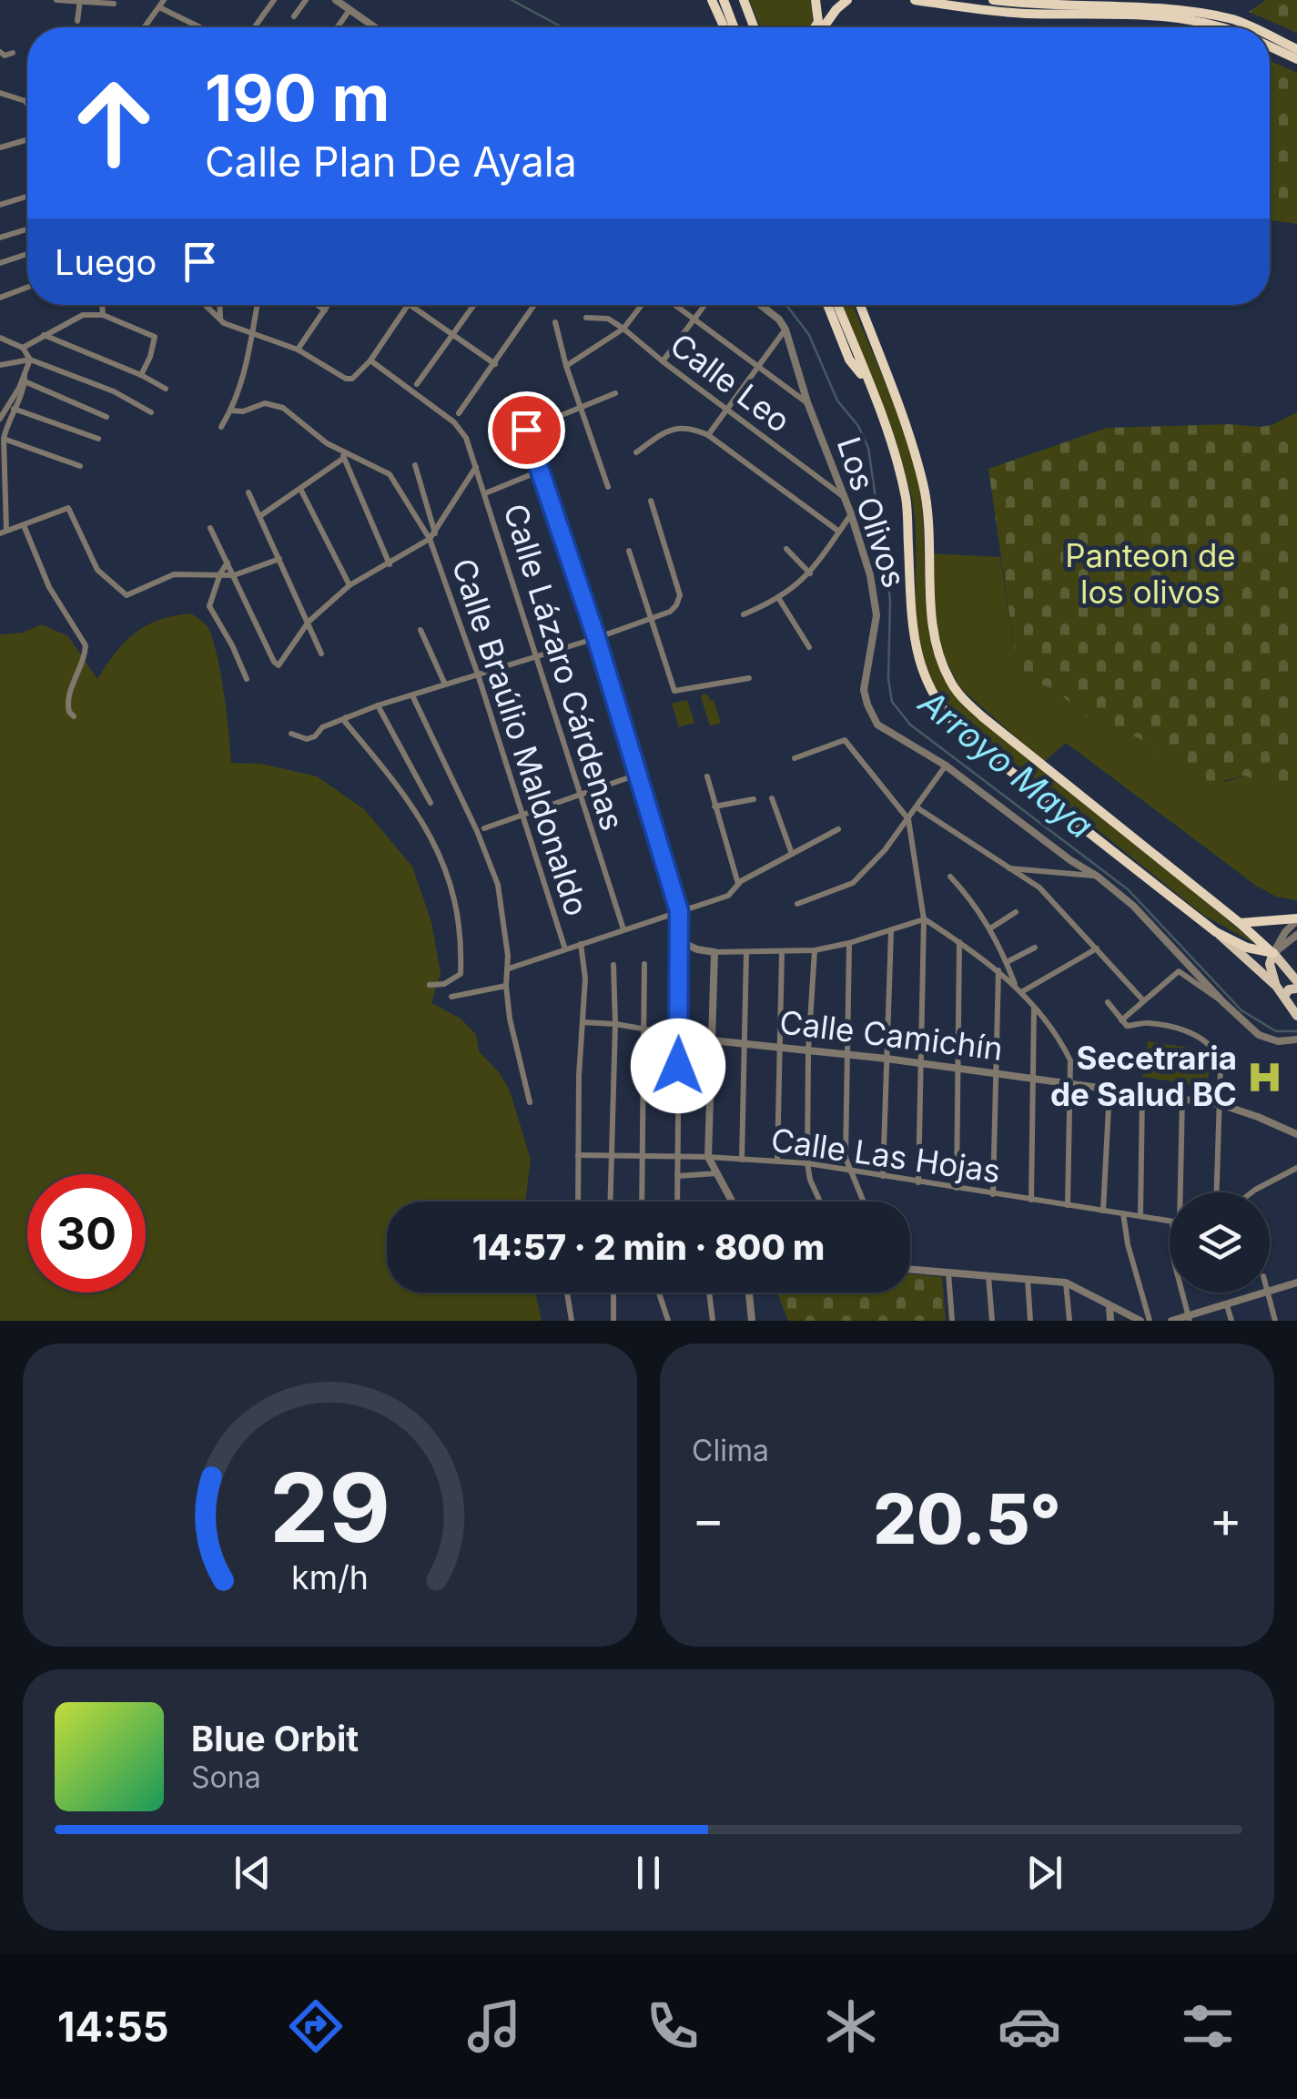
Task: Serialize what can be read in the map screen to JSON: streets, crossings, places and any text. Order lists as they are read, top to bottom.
{
  "streets": {
    "street": [
      "Calle Leo",
      "Los Olivos",
      "Calle Lázaro Cárdenas",
      "Calle Braúlio Maldonaldo",
      "Calle Camichín",
      "Calle Las Hojas"
    ]
  },
  "crossings": [
    ["Calle Leo", "Los Olivos"]
  ],
  "water": ["Arroyo Maya"],
  "parks": ["Panteon de los olivos"],
  "places": {
    "hospital": ["Secetraria de Salud BC"]
  },
  "page": {
    "turn": ["190 m", "Calle Plan De Ayala"],
    "then": "Luego",
    "limit": "30",
    "trip": "14:57 · 2 min · 800 m",
    "tile": "Clima",
    "heat": ["−", "20.5°", "+"],
    "song": ["Blue Orbit", "Sona"],
    "tabs": "14:55",
    "gauge": ["29", "km/h"]
  }
}
